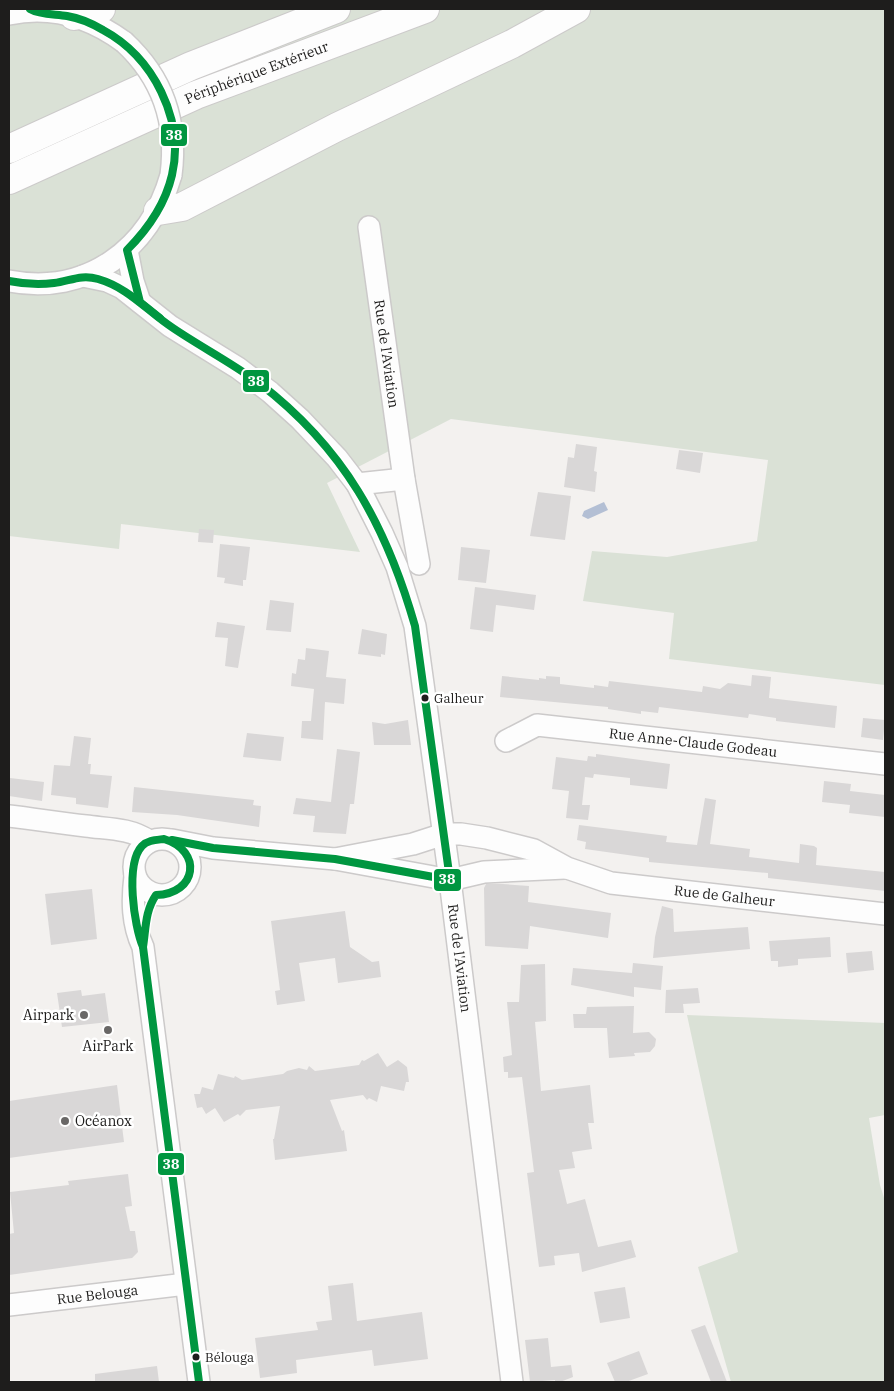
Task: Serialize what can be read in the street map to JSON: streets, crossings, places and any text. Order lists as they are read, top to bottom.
{
  "streets": {
    "highway": ["Périphérique Extérieur"],
    "street": [
      "Rue de l'Aviation",
      "Rue Anne-Claude Godeau",
      "Rue de Galheur",
      "Rue Belouga"
    ]
  },
  "crossings": [
    ["Rue de l'Aviation", "Rue de Galheur"]
  ],
  "places": [
    "Galheur",
    "Airpark",
    "AirPark",
    "Océanox",
    "Bélouga"
  ],
  "lines": ["transit line 38"]
}
